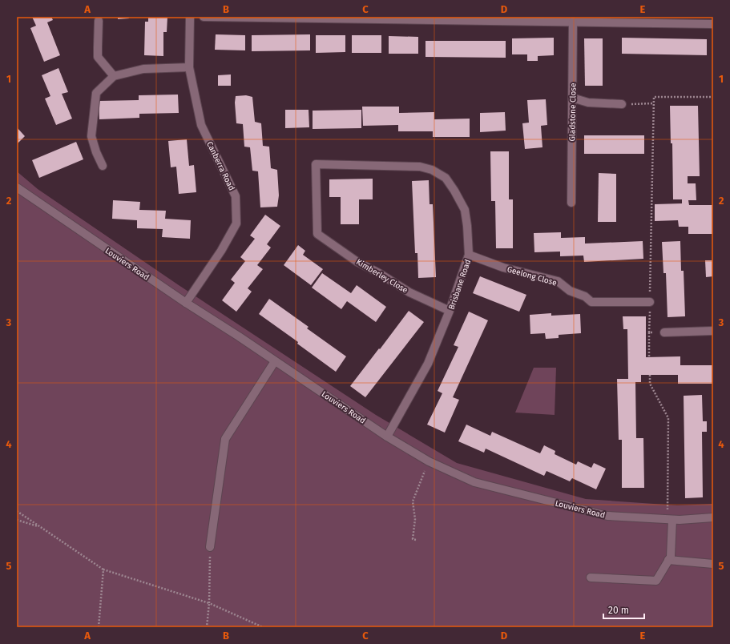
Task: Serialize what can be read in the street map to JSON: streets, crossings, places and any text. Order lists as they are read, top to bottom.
{
  "streets": {
    "street": [
      "Gladstone Close",
      "Canberra Road",
      "Louviers Road",
      "Kimberley Close",
      "Geelong Close",
      "Brisbane Road"
    ]
  },
  "crossings": [
    ["Canberra Road", "Louviers Road"],
    ["Louviers Road", "Brisbane Road"],
    ["Kimberley Close", "Brisbane Road"],
    ["Geelong Close", "Brisbane Road"]
  ],
  "scale_bar": "20 m",
  "grid": {
    "columns": [
      "A",
      "B",
      "C",
      "D",
      "E"
    ],
    "rows": [
      "1",
      "2",
      "3",
      "4",
      "5"
    ]
  }
}
